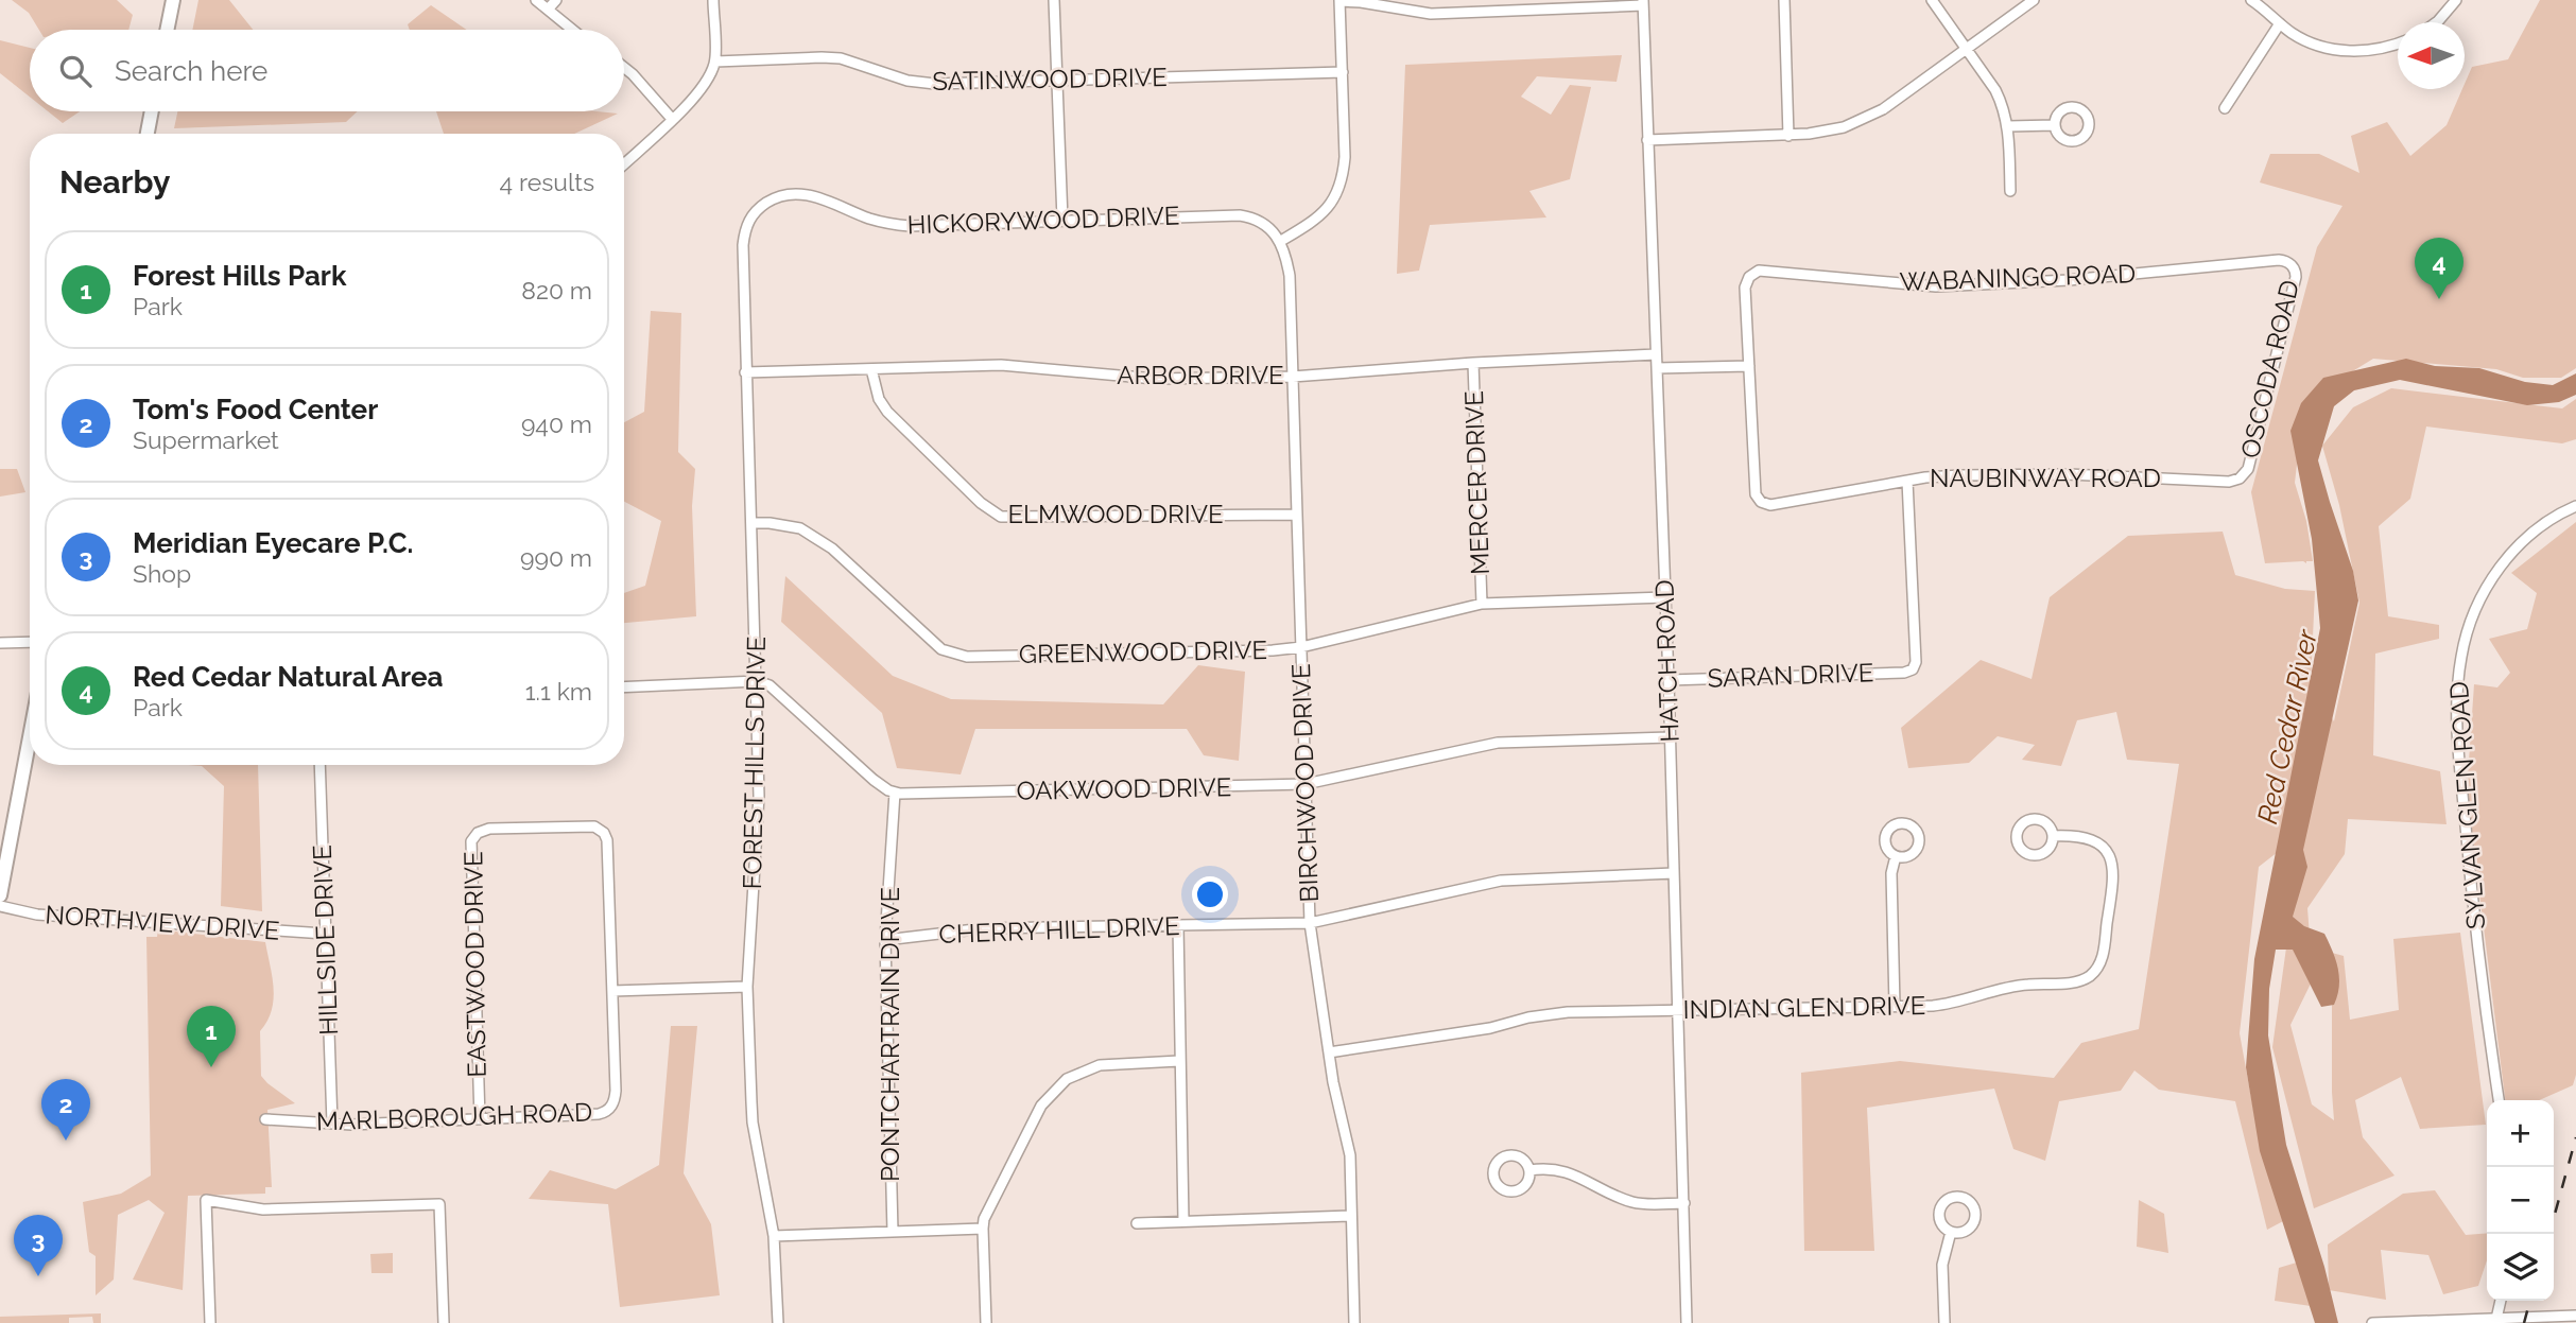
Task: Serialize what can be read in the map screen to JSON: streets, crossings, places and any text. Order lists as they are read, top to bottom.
{
  "streets": {
    "street": [
      "SATINWOOD DRIVE",
      "HICKORYWOOD DRIVE",
      "WABANINGO ROAD",
      "OSCODA ROAD",
      "ARBOR DRIVE",
      "NAUBINWAY ROAD",
      "MERCER DRIVE",
      "ELMWOOD DRIVE",
      "GREENWOOD DRIVE",
      "HATCH ROAD",
      "SARAN DRIVE",
      "FOREST HILLS DRIVE",
      "BIRCHWOOD DRIVE",
      "OAKWOOD DRIVE",
      "SYLVAN GLEN ROAD",
      "NORTHVIEW DRIVE",
      "CHERRY HILL DRIVE",
      "HILLSIDE DRIVE",
      "EASTWOOD DRIVE",
      "INDIAN GLEN DRIVE",
      "PONTCHARTRAIN DRIVE",
      "MARLBOROUGH ROAD"
    ]
  },
  "crossings": [
    ["HICKORYWOOD DRIVE", "FOREST HILLS DRIVE"],
    ["HICKORYWOOD DRIVE", "BIRCHWOOD DRIVE"],
    ["WABANINGO ROAD", "OSCODA ROAD"],
    ["WABANINGO ROAD", "NAUBINWAY ROAD"],
    ["OSCODA ROAD", "NAUBINWAY ROAD"],
    ["ARBOR DRIVE", "MERCER DRIVE"],
    ["ARBOR DRIVE", "ELMWOOD DRIVE"],
    ["ARBOR DRIVE", "HATCH ROAD"],
    ["ARBOR DRIVE", "FOREST HILLS DRIVE"],
    ["ARBOR DRIVE", "BIRCHWOOD DRIVE"],
    ["NAUBINWAY ROAD", "SARAN DRIVE"],
    ["MERCER DRIVE", "GREENWOOD DRIVE"],
    ["ELMWOOD DRIVE", "BIRCHWOOD DRIVE"],
    ["GREENWOOD DRIVE", "HATCH ROAD"],
    ["GREENWOOD DRIVE", "FOREST HILLS DRIVE"],
    ["GREENWOOD DRIVE", "BIRCHWOOD DRIVE"],
    ["HATCH ROAD", "SARAN DRIVE"],
    ["HATCH ROAD", "OAKWOOD DRIVE"],
    ["HATCH ROAD", "CHERRY HILL DRIVE"],
    ["HATCH ROAD", "INDIAN GLEN DRIVE"],
    ["BIRCHWOOD DRIVE", "OAKWOOD DRIVE"],
    ["BIRCHWOOD DRIVE", "CHERRY HILL DRIVE"],
    ["BIRCHWOOD DRIVE", "INDIAN GLEN DRIVE"],
    ["OAKWOOD DRIVE", "PONTCHARTRAIN DRIVE"],
    ["NORTHVIEW DRIVE", "HILLSIDE DRIVE"],
    ["CHERRY HILL DRIVE", "PONTCHARTRAIN DRIVE"],
    ["HILLSIDE DRIVE", "MARLBOROUGH ROAD"],
    ["EASTWOOD DRIVE", "MARLBOROUGH ROAD"]
  ],
  "water": ["Red Cedar River"],
  "north": "left",
  "page": {
    "search": "Search here",
    "heading": ["Nearby", "4 results"],
    "list": [
      {
        "mark": "1",
        "name": "Forest Hills Park",
        "note": "Park",
        "value": "820 m"
      },
      {
        "mark": "2",
        "name": "Tom's Food Center",
        "note": "Supermarket",
        "value": "940 m"
      },
      {
        "mark": "3",
        "name": "Meridian Eyecare P.C.",
        "note": "Shop",
        "value": "990 m"
      },
      {
        "mark": "4",
        "name": "Red Cedar Natural Area",
        "note": "Park",
        "value": "1.1 km"
      }
    ],
    "pins": [
      "4",
      "1",
      "2",
      "3"
    ],
    "map_buttons": ["+", "−"]
  }
}
